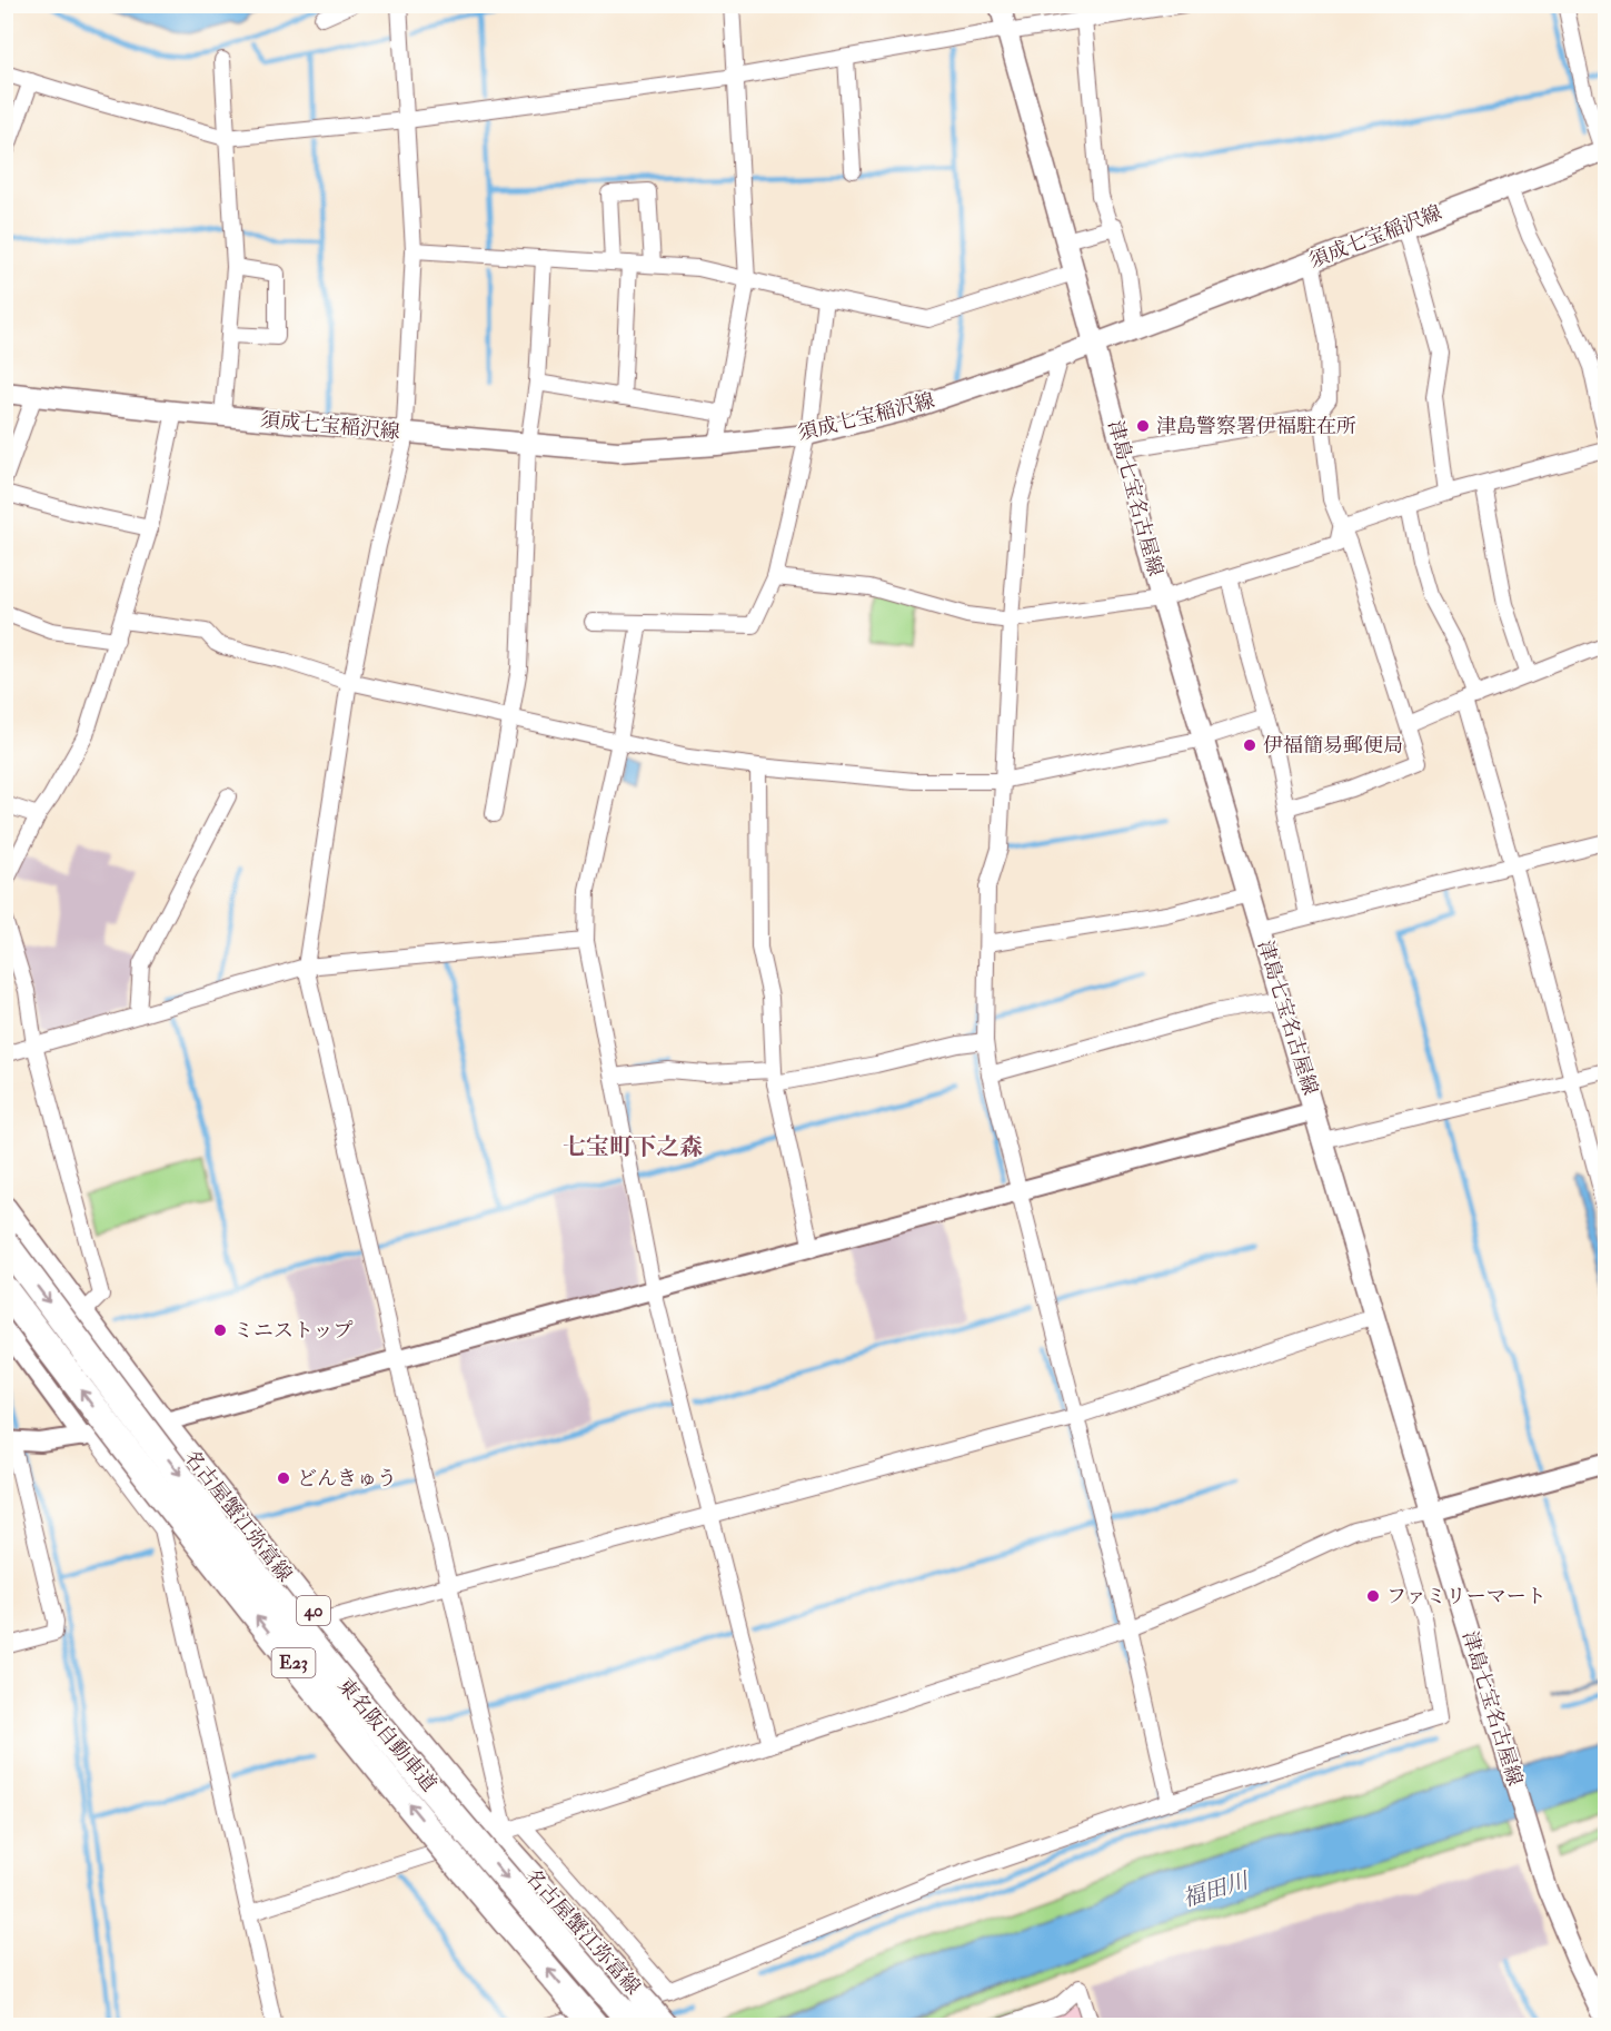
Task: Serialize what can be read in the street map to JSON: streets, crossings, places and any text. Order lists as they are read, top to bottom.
{
  "streets": {
    "highway": ["E23", "東名阪自動車道"],
    "main road": [
      "須成七宝稲沢線",
      "津島七宝名古屋線",
      "名古屋蟹江弥富線",
      "40"
    ]
  },
  "crossings": [
    ["須成七宝稲沢線", "津島七宝名古屋線"]
  ],
  "districts": ["七宝町下之森"],
  "water": ["福田川"],
  "places": [
    "津島警察署伊福駐在所",
    "伊福簡易郵便局",
    "ミニストップ",
    "どんきゅう",
    "ファミリーマート"
  ]
}
